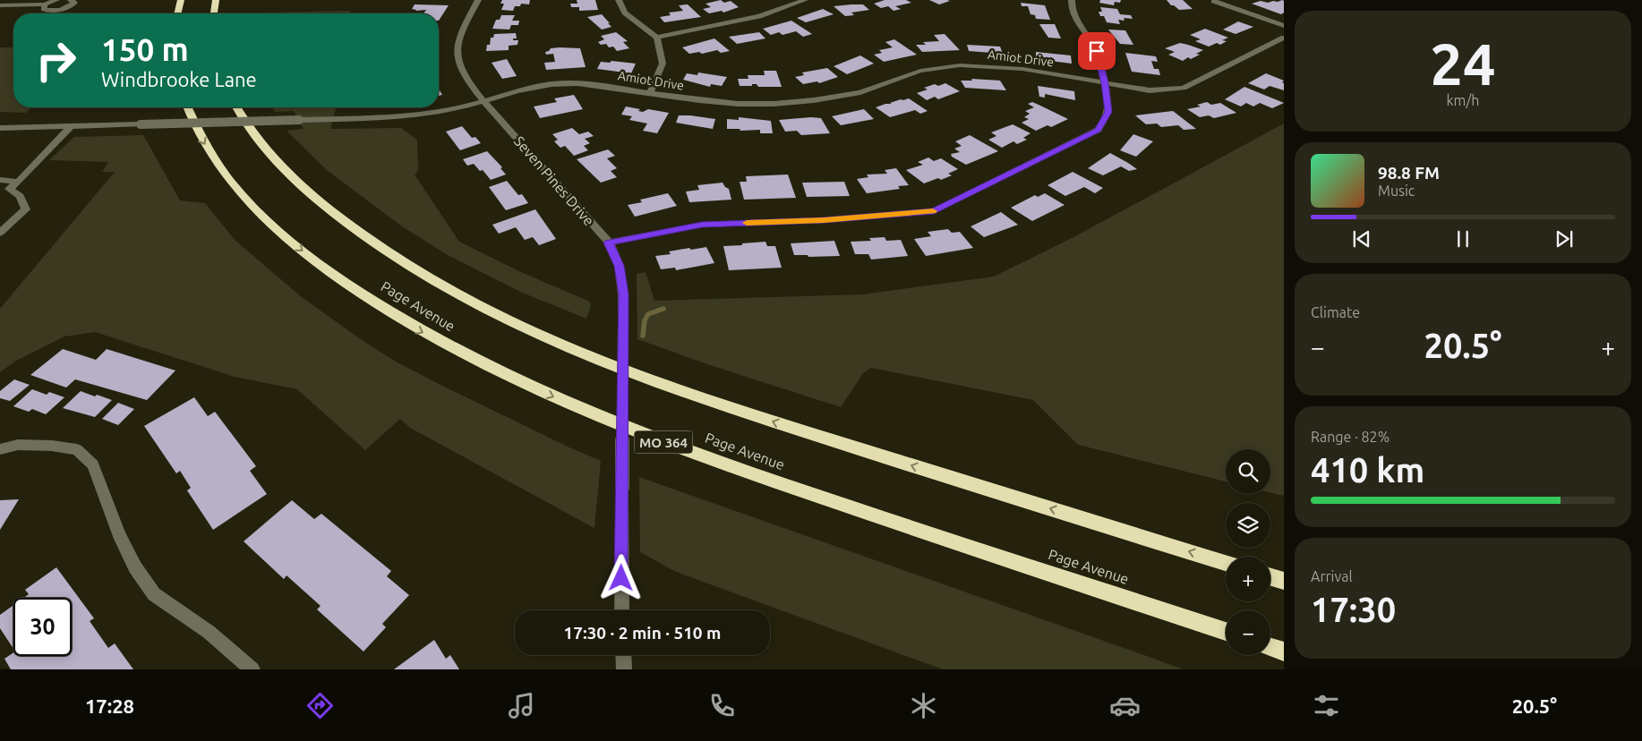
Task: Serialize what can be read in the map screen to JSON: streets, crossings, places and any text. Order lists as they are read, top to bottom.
{
  "streets": {
    "highway": ["Page Avenue", "MO 364"],
    "street": ["Amiot Drive", "Seven Pines Drive"]
  },
  "crossings": [
    ["Amiot Drive", "Seven Pines Drive"]
  ],
  "page": {
    "tile": [
      ["24", "km/h"],
      "Climate",
      ["Range · 82%", "410 km"],
      ["Arrival", "17:30"]
    ],
    "turn": ["150 m", "Windbrooke Lane"],
    "song": ["98.8 FM", "Music"],
    "heat": ["−", "20.5°", "+"],
    "map_buttons": ["+", "−"],
    "limit": "30",
    "trip": "17:30 · 2 min · 510 m",
    "tabs": ["17:28", "20.5°"]
  }
}
